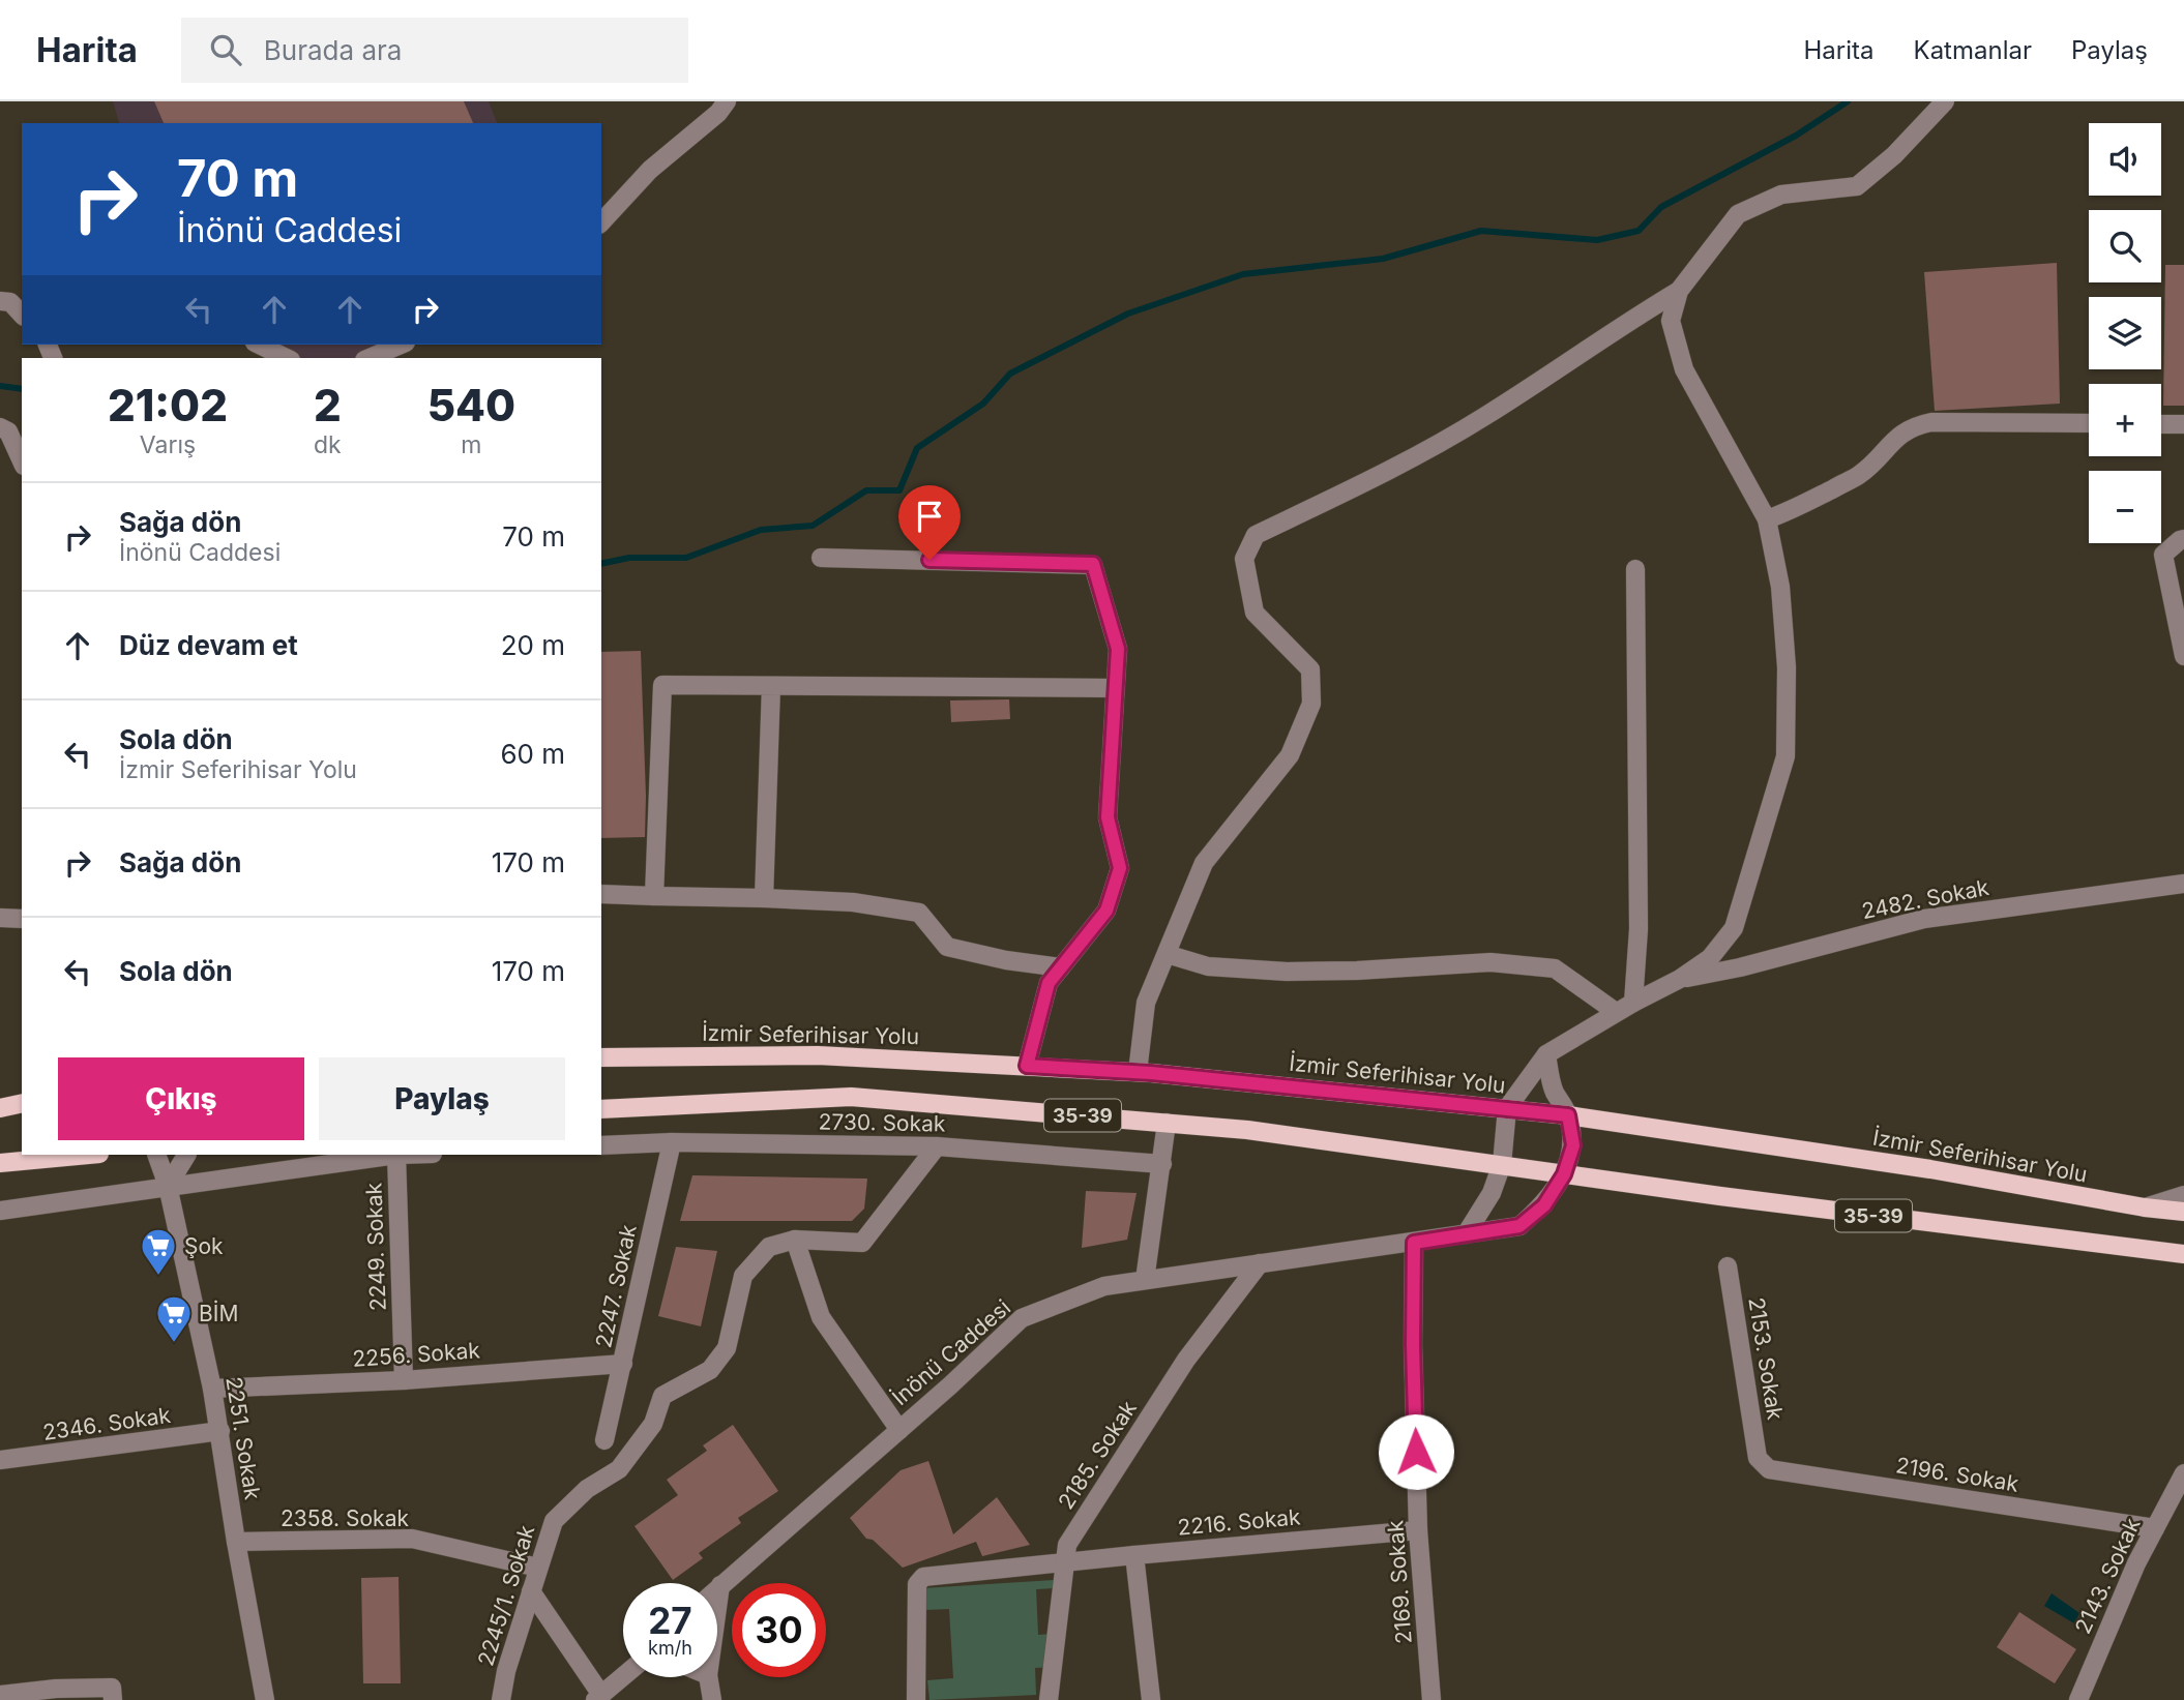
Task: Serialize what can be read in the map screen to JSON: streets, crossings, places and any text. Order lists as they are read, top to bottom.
{
  "streets": {
    "main road": ["İzmir Seferihisar Yolu", "35-39"],
    "street": [
      "2482. Sokak",
      "2730. Sokak",
      "2249. Sokak",
      "2247. Sokak",
      "İnönü Caddesi",
      "2256. Sokak",
      "2153. Sokak",
      "2346. Sokak",
      "2251. Sokak",
      "2185. Sokak",
      "2196. Sokak",
      "2358. Sokak",
      "2216. Sokak",
      "2143. Sokak",
      "2169. Sokak",
      "2245/1. Sokak"
    ]
  },
  "crossings": [
    ["İzmir Seferihisar Yolu", "İnönü Caddesi"],
    ["35-39", "İnönü Caddesi"],
    ["2730. Sokak", "2247. Sokak"],
    ["2730. Sokak", "2245/1. Sokak"],
    ["2249. Sokak", "2256. Sokak"],
    ["2247. Sokak", "2256. Sokak"],
    ["İnönü Caddesi", "2185. Sokak"],
    ["İnönü Caddesi", "2169. Sokak"],
    ["2256. Sokak", "2251. Sokak"],
    ["2153. Sokak", "2196. Sokak"],
    ["2346. Sokak", "2251. Sokak"],
    ["2251. Sokak", "2358. Sokak"],
    ["2185. Sokak", "2216. Sokak"],
    ["2196. Sokak", "2143. Sokak"],
    ["2358. Sokak", "2245/1. Sokak"],
    ["2216. Sokak", "2169. Sokak"]
  ],
  "places": {
    "supermarket": ["Şok", "BİM"]
  },
  "page": {
    "header": "Harita",
    "search": "Burada ara",
    "nav": ["Harita", "Katmanlar", "Paylaş"],
    "map_buttons": ["+", "−"],
    "turn": ["70 m", "İnönü Caddesi"],
    "eta": [
      "21:02",
      "Varış",
      "2",
      "dk",
      "540",
      "m"
    ],
    "list": [
      {
        "name": "Sağa dön",
        "note": "İnönü Caddesi",
        "value": "70 m"
      },
      {
        "name": "Düz devam et",
        "value": "20 m"
      },
      {
        "name": "Sola dön",
        "note": "İzmir Seferihisar Yolu",
        "value": "60 m"
      },
      {
        "name": "Sağa dön",
        "value": "170 m"
      },
      {
        "name": "Sola dön",
        "value": "170 m"
      }
    ],
    "buttons": ["Çıkış", "Paylaş"],
    "speed": "27 km/h",
    "limit": "30"
  }
}
